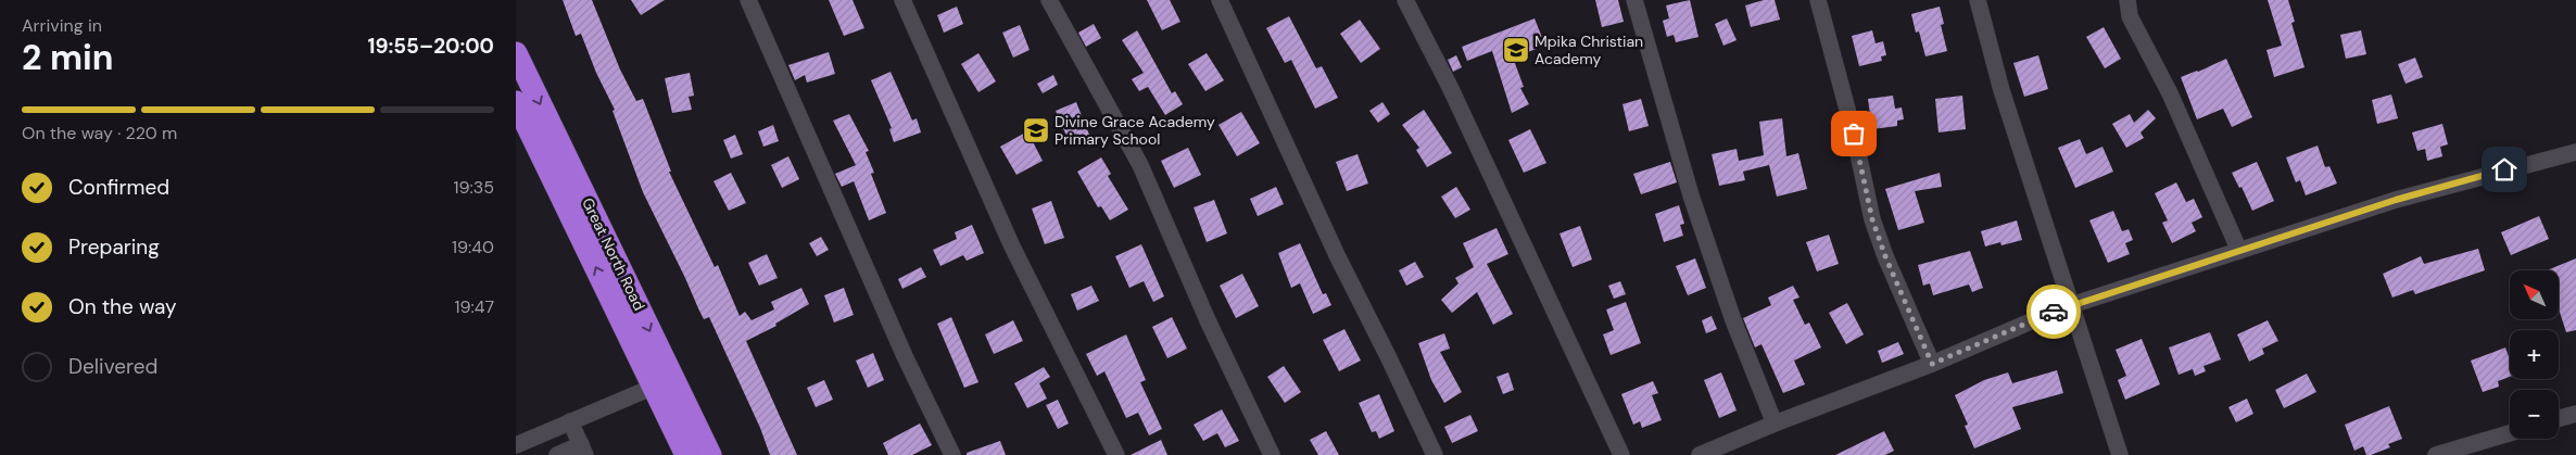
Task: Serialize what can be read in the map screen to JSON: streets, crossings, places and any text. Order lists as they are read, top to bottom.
{
  "streets": {
    "highway": ["Great North Road"]
  },
  "places": {
    "school or university": ["Mpika Christian Academy", "Divine Grace Academy Primary School"]
  },
  "north": "top left",
  "page": {
    "heading": ["2 min", "Arriving in", "19:55–20:00"],
    "bar": "On the way · 220 m",
    "list": [
      ["Confirmed", "19:35"],
      ["Preparing", "19:40"],
      ["On the way", "19:47"],
      "Delivered"
    ],
    "map_buttons": ["+", "−"]
  }
}
